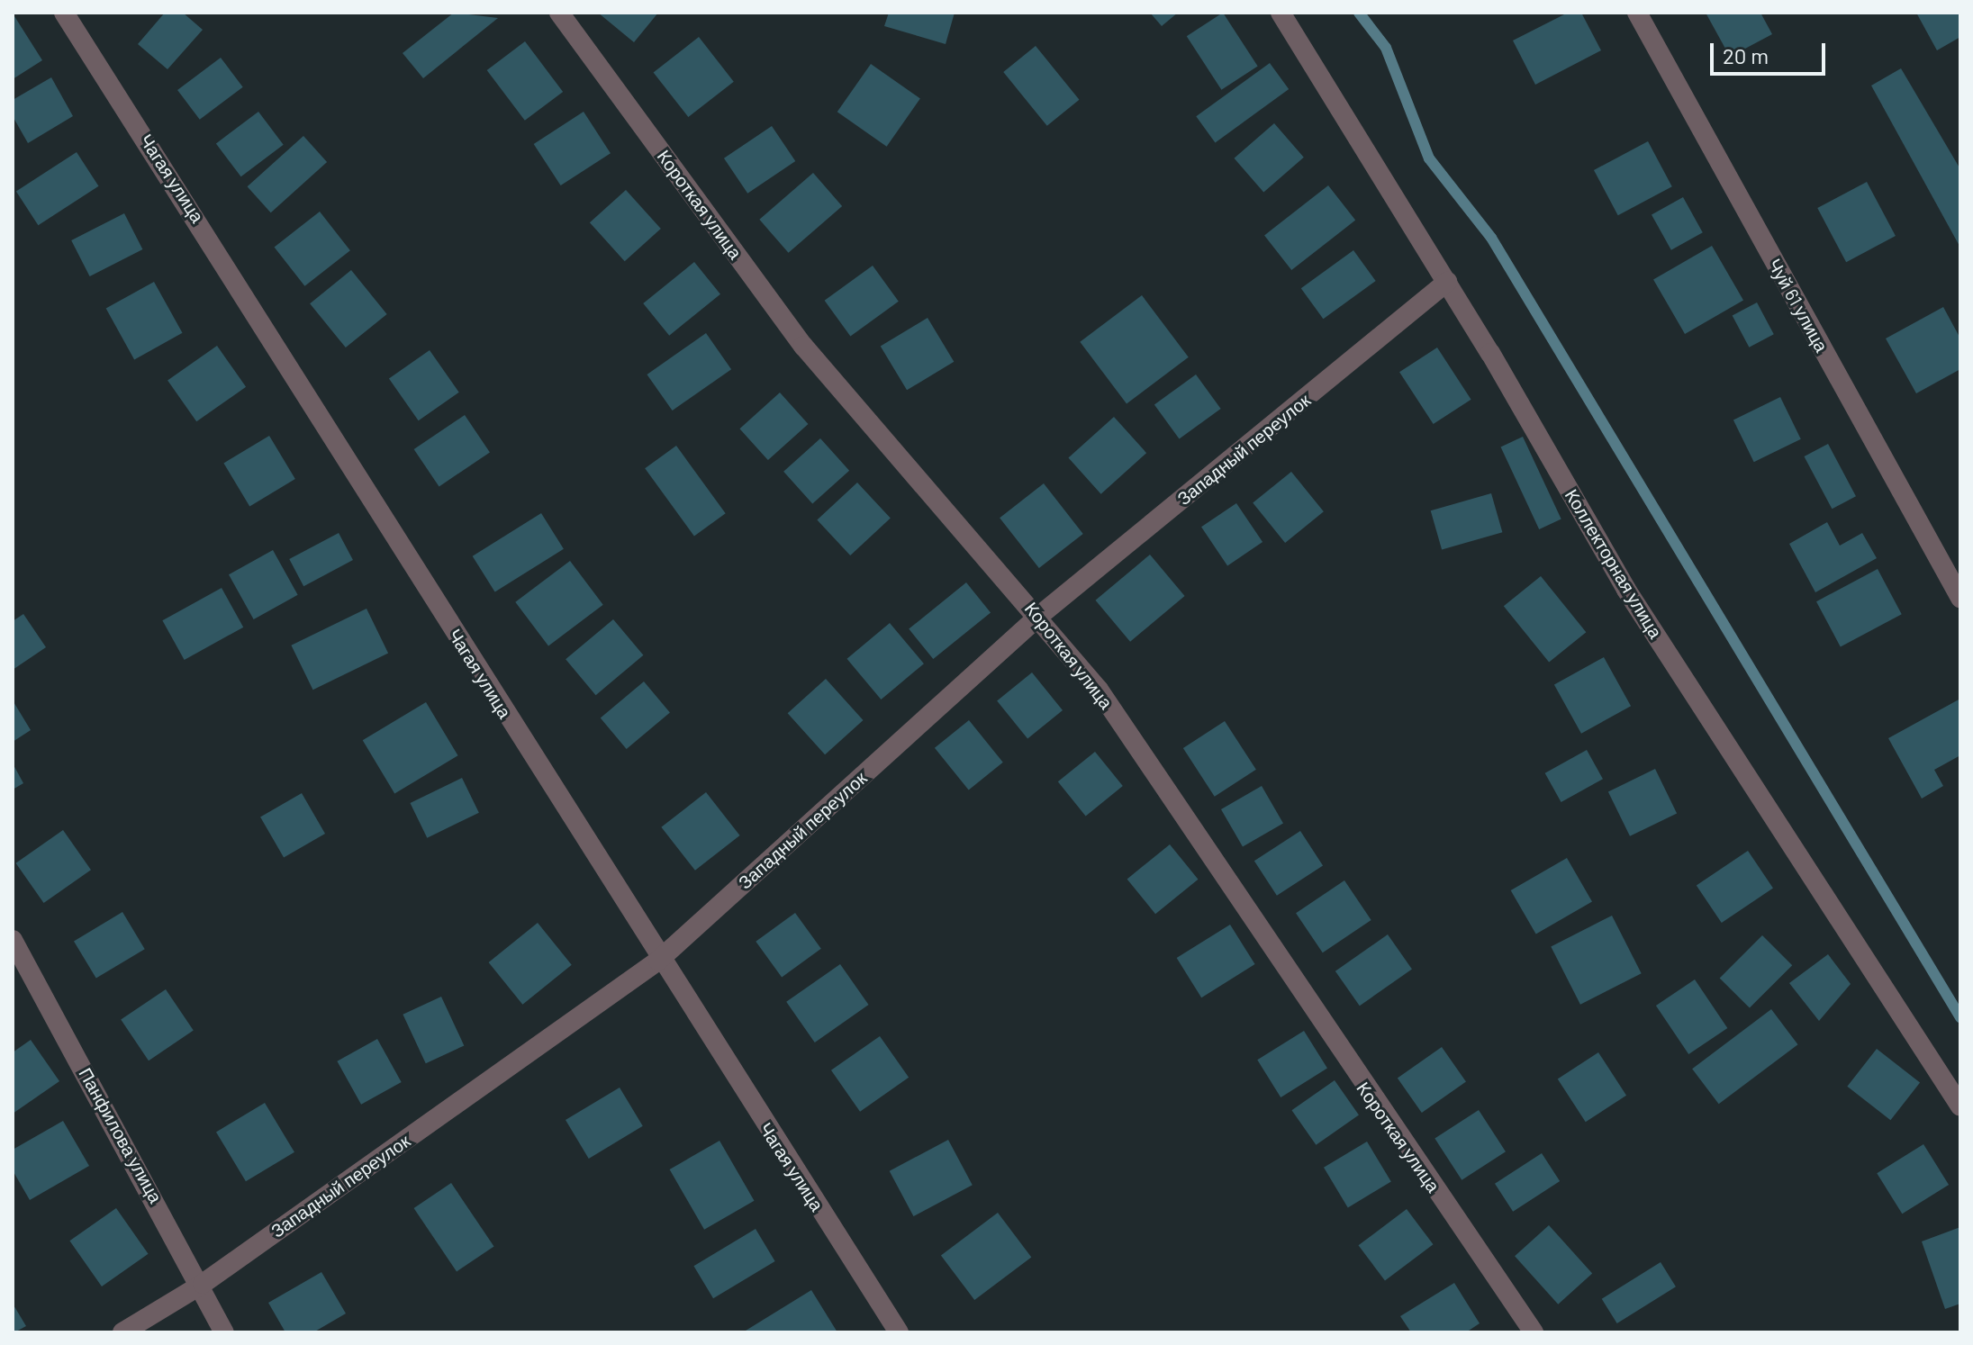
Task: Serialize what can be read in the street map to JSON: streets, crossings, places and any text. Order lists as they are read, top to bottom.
{
  "streets": {
    "street": [
      "Чагая улица",
      "Короткая улица",
      "Чуй 61 улица",
      "Западный переулок",
      "Коллекторная улица",
      "Панфилова улица"
    ]
  },
  "crossings": [
    ["Чагая улица", "Западный переулок"],
    ["Короткая улица", "Западный переулок"],
    ["Западный переулок", "Коллекторная улица"],
    ["Западный переулок", "Панфилова улица"]
  ],
  "scale_bar": "20 m"
}
